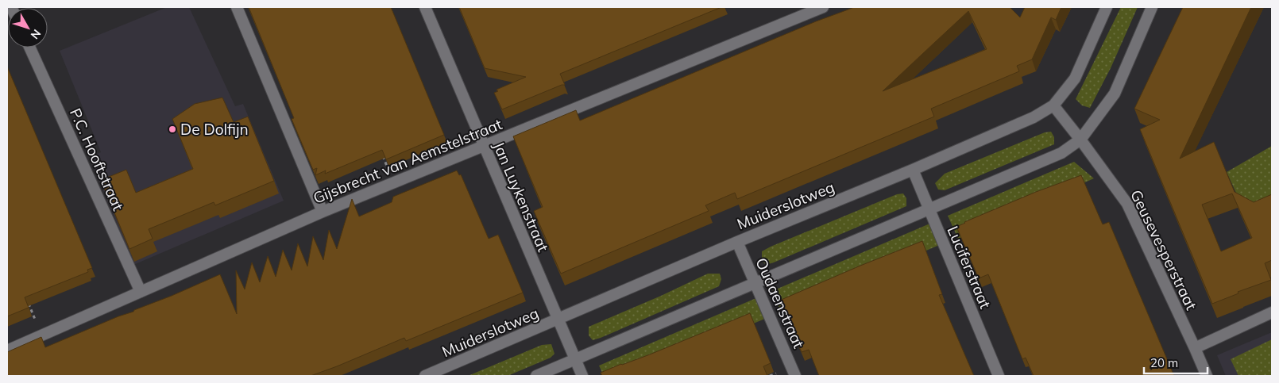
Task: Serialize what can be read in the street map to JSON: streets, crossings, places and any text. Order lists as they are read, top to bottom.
{
  "streets": {
    "street": [
      "P.C. Hooftstraat",
      "Gijsbrecht van Aemstelstraat",
      "Jan Luykenstraat",
      "Muiderslotweg",
      "Geusevesperstraat",
      "Luciferstraat",
      "Oudaenstraat"
    ]
  },
  "crossings": [
    ["P.C. Hooftstraat", "Gijsbrecht van Aemstelstraat"],
    ["Gijsbrecht van Aemstelstraat", "Jan Luykenstraat"],
    ["Jan Luykenstraat", "Muiderslotweg"],
    ["Muiderslotweg", "Geusevesperstraat"],
    ["Muiderslotweg", "Luciferstraat"],
    ["Muiderslotweg", "Oudaenstraat"]
  ],
  "places": ["De Dolfijn"],
  "scale_bar": "20 m",
  "north": "bottom right"
}
